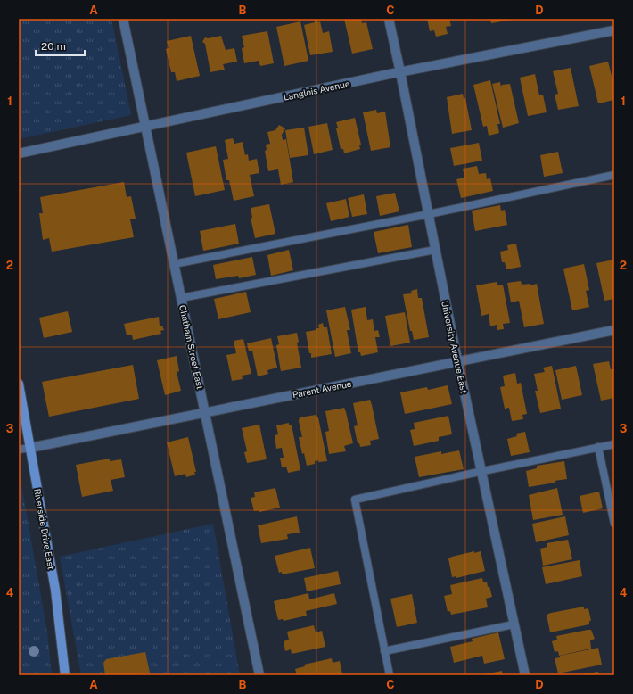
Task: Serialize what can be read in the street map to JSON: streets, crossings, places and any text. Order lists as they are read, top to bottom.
{
  "streets": {
    "main road": ["Riverside Drive East"],
    "street": [
      "Langlois Avenue",
      "Chatham Street East",
      "University Avenue East",
      "Parent Avenue"
    ]
  },
  "crossings": [
    ["Langlois Avenue", "Chatham Street East"],
    ["Langlois Avenue", "University Avenue East"],
    ["Chatham Street East", "Parent Avenue"],
    ["University Avenue East", "Parent Avenue"],
    ["Parent Avenue", "Riverside Drive East"]
  ],
  "scale_bar": "20 m",
  "grid": {
    "columns": [
      "A",
      "B",
      "C",
      "D"
    ],
    "rows": [
      "1",
      "2",
      "3",
      "4"
    ]
  }
}
